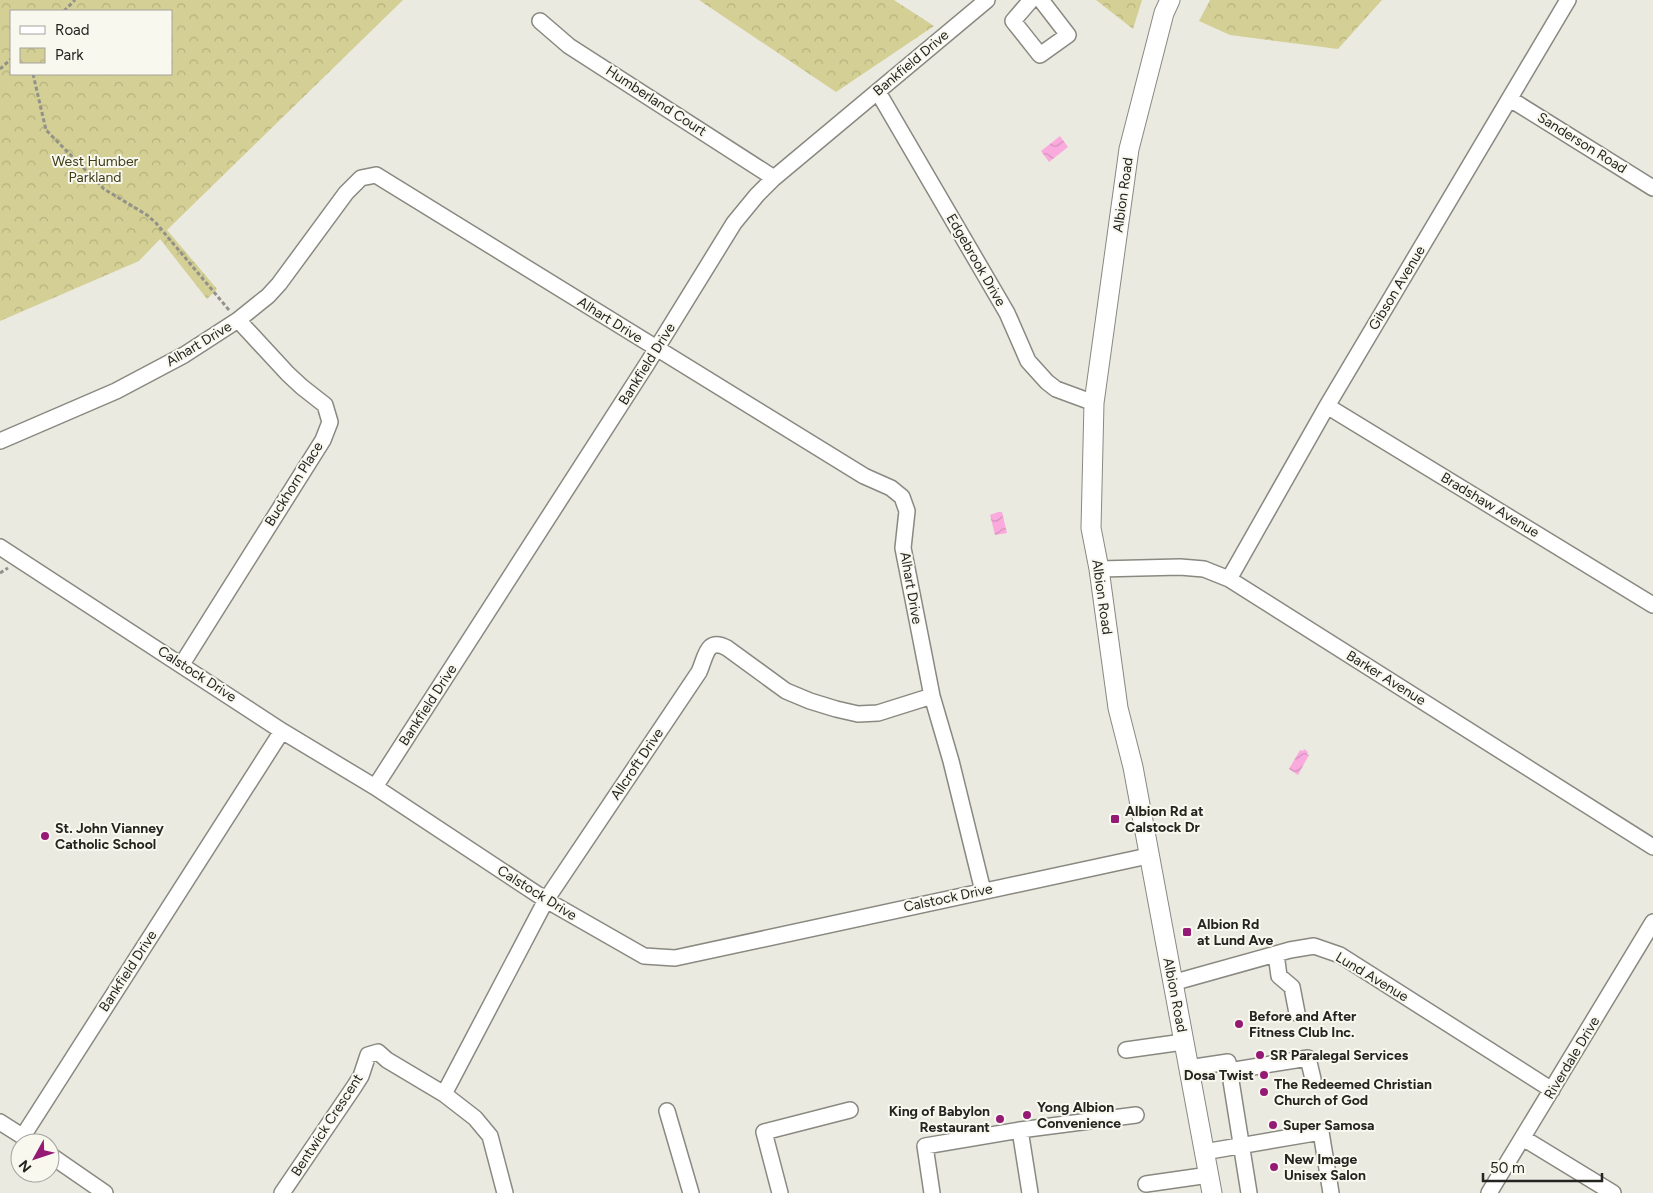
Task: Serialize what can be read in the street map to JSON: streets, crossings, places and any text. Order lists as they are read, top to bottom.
{
  "streets": {
    "main road": ["Albion Road"],
    "street": [
      "Bankfield Drive",
      "Humberland Court",
      "Sanderson Road",
      "Edgebrook Drive",
      "Gibson Avenue",
      "Alhart Drive",
      "Buckhorn Place",
      "Bradshaw Avenue",
      "Calstock Drive",
      "Barker Avenue",
      "Allcroft Drive",
      "Lund Avenue",
      "Riverdale Drive",
      "Bentwick Crescent"
    ]
  },
  "crossings": [
    ["Bankfield Drive", "Humberland Court"],
    ["Bankfield Drive", "Edgebrook Drive"],
    ["Bankfield Drive", "Alhart Drive"],
    ["Bankfield Drive", "Calstock Drive"],
    ["Sanderson Road", "Gibson Avenue"],
    ["Albion Road", "Edgebrook Drive"],
    ["Albion Road", "Calstock Drive"],
    ["Albion Road", "Barker Avenue"],
    ["Albion Road", "Lund Avenue"],
    ["Gibson Avenue", "Bradshaw Avenue"],
    ["Gibson Avenue", "Barker Avenue"],
    ["Alhart Drive", "Buckhorn Place"],
    ["Alhart Drive", "Calstock Drive"],
    ["Alhart Drive", "Allcroft Drive"],
    ["Buckhorn Place", "Calstock Drive"],
    ["Calstock Drive", "Allcroft Drive"],
    ["Allcroft Drive", "Bentwick Crescent"],
    ["Lund Avenue", "Riverdale Drive"]
  ],
  "parks": ["West Humber Parkland"],
  "places": {
    "transit": ["Albion Rd at Calstock Dr", "Albion Rd at Lund Ave"],
    "other": [
      "St. John Vianney Catholic School",
      "Before and After Fitness Club Inc.",
      "SR Paralegal Services",
      "Dosa Twist",
      "The Redeemed Christian Church of God",
      "Yong Albion Convenience",
      "King of Babylon Restaurant",
      "Super Samosa",
      "New Image Unisex Salon"
    ]
  },
  "legend": ["Road", "Park"],
  "scale_bar": "50 m",
  "north": "bottom left"
}
